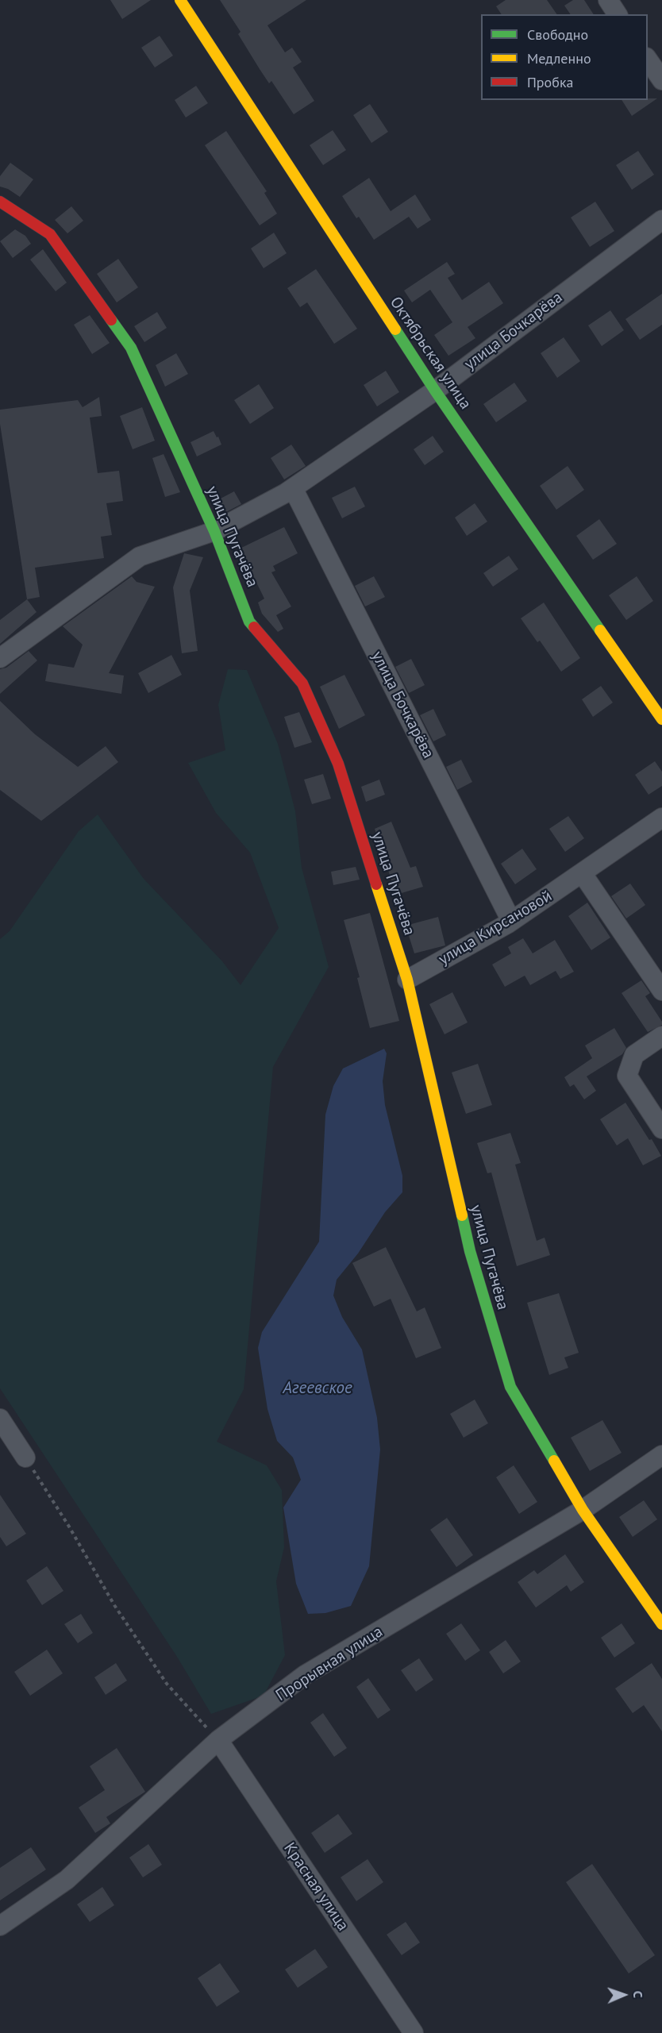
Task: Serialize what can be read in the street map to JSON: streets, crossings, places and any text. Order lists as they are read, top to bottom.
{
  "streets": {
    "street": [
      "улица Бочкарёва",
      "Октябрьская улица",
      "улица Пугачёва",
      "улица Кирсановой",
      "Прорывная улица",
      "Красная улица"
    ]
  },
  "crossings": [
    ["улица Бочкарёва", "Октябрьская улица"],
    ["улица Бочкарёва", "улица Пугачёва"],
    ["улица Бочкарёва", "улица Кирсановой"],
    ["улица Пугачёва", "улица Кирсановой"],
    ["улица Пугачёва", "Прорывная улица"],
    ["Прорывная улица", "Красная улица"]
  ],
  "water": ["Агеевское"],
  "legend": ["Свободно", "Медленно", "Пробка"],
  "north": "right"
}
